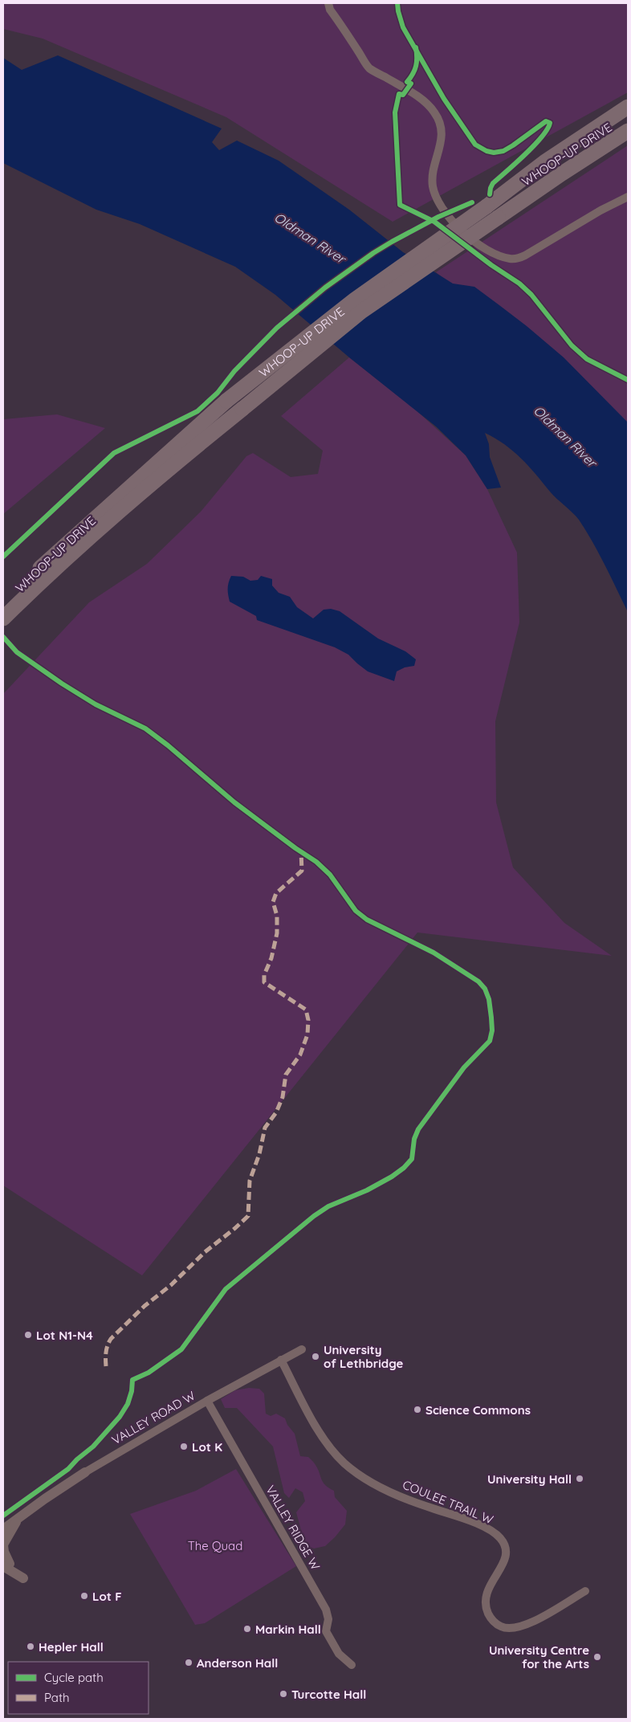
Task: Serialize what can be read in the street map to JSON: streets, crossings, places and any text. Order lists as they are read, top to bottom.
{
  "streets": {
    "highway": ["WHOOP-UP DRIVE"],
    "street": ["VALLEY ROAD W", "COULEE TRAIL W", "VALLEY RIDGE W"]
  },
  "crossings": [
    ["VALLEY ROAD W", "COULEE TRAIL W"],
    ["VALLEY ROAD W", "VALLEY RIDGE W"]
  ],
  "water": ["Oldman River"],
  "parks": ["The Quad"],
  "places": [
    "Lot N1-N4",
    "University of Lethbridge",
    "Science Commons",
    "Lot K",
    "University Hall",
    "Lot F",
    "Markin Hall",
    "Hepler Hall",
    "University Centre for the Arts",
    "Anderson Hall",
    "Turcotte Hall"
  ],
  "legend": ["Cycle path", "Path"]
}
